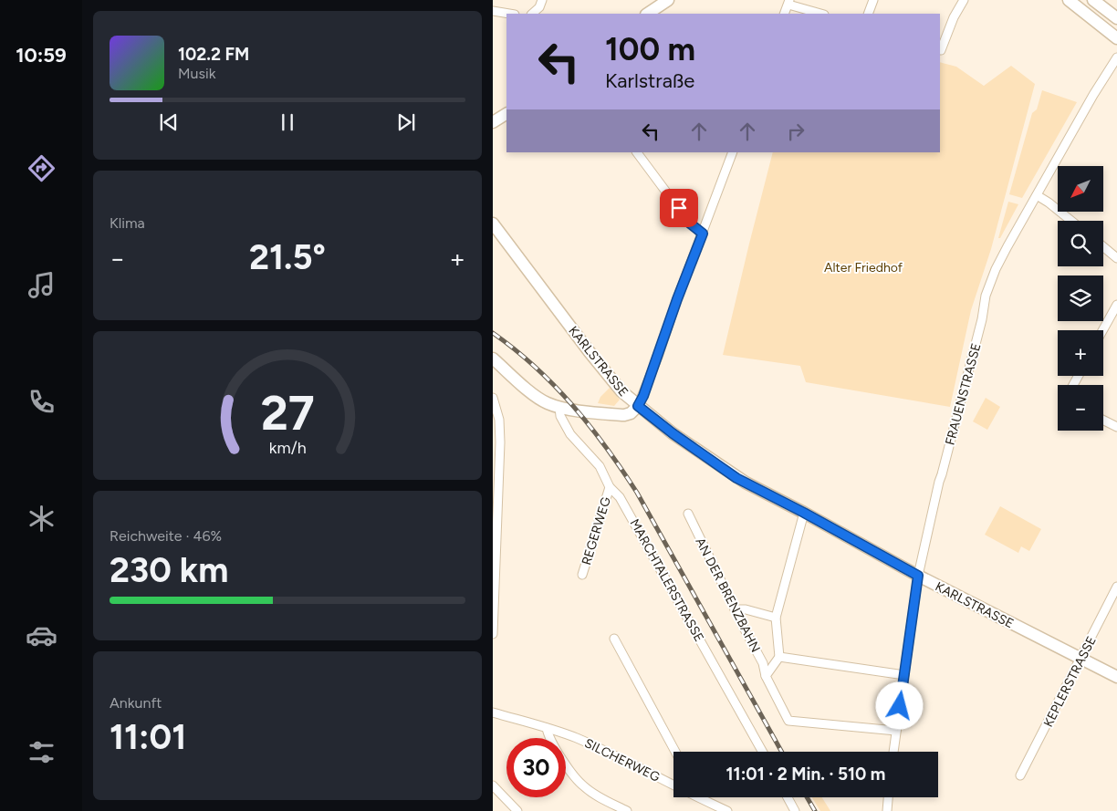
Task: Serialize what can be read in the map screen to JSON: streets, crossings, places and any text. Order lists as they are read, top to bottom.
{
  "streets": {
    "main road": ["KARLSTRASSE"],
    "street": [
      "FRAUENSTRASSE",
      "REGERWEG",
      "MARCHTALERSTRASSE",
      "AN DER BRENZBAHN",
      "KEPLERSTRASSE",
      "SILCHERWEG"
    ]
  },
  "crossings": [
    ["KARLSTRASSE", "FRAUENSTRASSE"],
    ["KARLSTRASSE", "KEPLERSTRASSE"],
    ["FRAUENSTRASSE", "AN DER BRENZBAHN"],
    ["REGERWEG", "MARCHTALERSTRASSE"]
  ],
  "parks": ["Alter Friedhof"],
  "north": "bottom left",
  "page": {
    "tabs": "10:59",
    "turn": ["100 m", "Karlstraße"],
    "song": ["102.2 FM", "Musik"],
    "map_buttons": ["+", "−"],
    "tile": [
      "Klima",
      ["Reichweite · 46%", "230 km"],
      ["Ankunft", "11:01"]
    ],
    "heat": ["−", "21.5°", "+"],
    "limit": "30",
    "trip": "11:01 · 2 Min. · 510 m",
    "gauge": ["27", "km/h"]
  }
}
